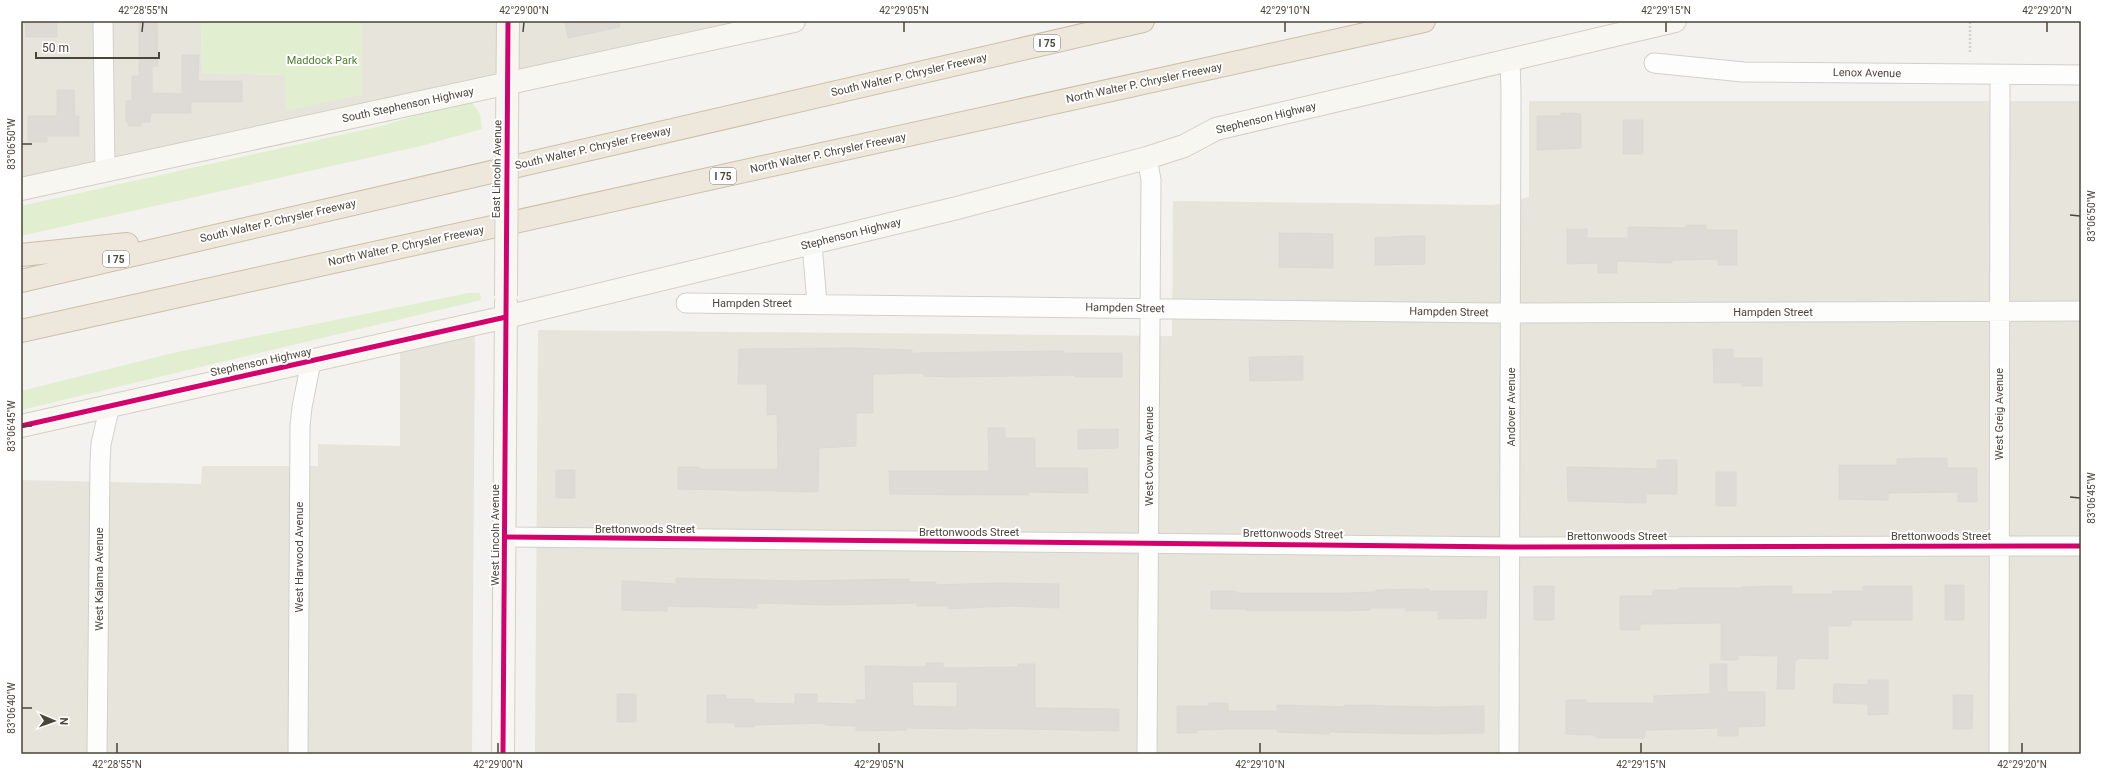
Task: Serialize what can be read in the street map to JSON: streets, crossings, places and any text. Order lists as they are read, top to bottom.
{
  "streets": {
    "highway": ["I 75", "South Walter P. Chrysler Freeway", "North Walter P. Chrysler Freeway"],
    "main road": [
      "South Stephenson Highway",
      "Stephenson Highway",
      "East Lincoln Avenue",
      "West Lincoln Avenue"
    ],
    "street": [
      "Lenox Avenue",
      "Hampden Street",
      "Andover Avenue",
      "West Greig Avenue",
      "West Cowan Avenue",
      "Brettonwoods Street",
      "West Harwood Avenue",
      "West Kalama Avenue"
    ]
  },
  "crossings": [
    ["Lenox Avenue", "West Greig Avenue"],
    ["South Stephenson Highway", "East Lincoln Avenue"],
    ["Stephenson Highway", "East Lincoln Avenue"],
    ["Stephenson Highway", "Andover Avenue"],
    ["Stephenson Highway", "West Cowan Avenue"],
    ["Stephenson Highway", "West Lincoln Avenue"],
    ["Stephenson Highway", "West Harwood Avenue"],
    ["Stephenson Highway", "West Kalama Avenue"],
    ["East Lincoln Avenue", "West Lincoln Avenue"],
    ["Hampden Street", "Andover Avenue"],
    ["Hampden Street", "West Greig Avenue"],
    ["Hampden Street", "West Cowan Avenue"],
    ["Andover Avenue", "Brettonwoods Street"],
    ["West Greig Avenue", "Brettonwoods Street"],
    ["West Cowan Avenue", "Brettonwoods Street"],
    ["Brettonwoods Street", "West Lincoln Avenue"]
  ],
  "parks": ["Maddock Park"],
  "scale_bar": "50 m",
  "north": "right",
  "coordinates": [
    "42°28'55\"N",
    "42°29'00\"N",
    "42°29'05\"N",
    "42°29'10\"N",
    "42°29'15\"N",
    "42°29'20\"N",
    "83°06'50\"W",
    "83°06'45\"W",
    "83°06'40\"W"
  ]
}
